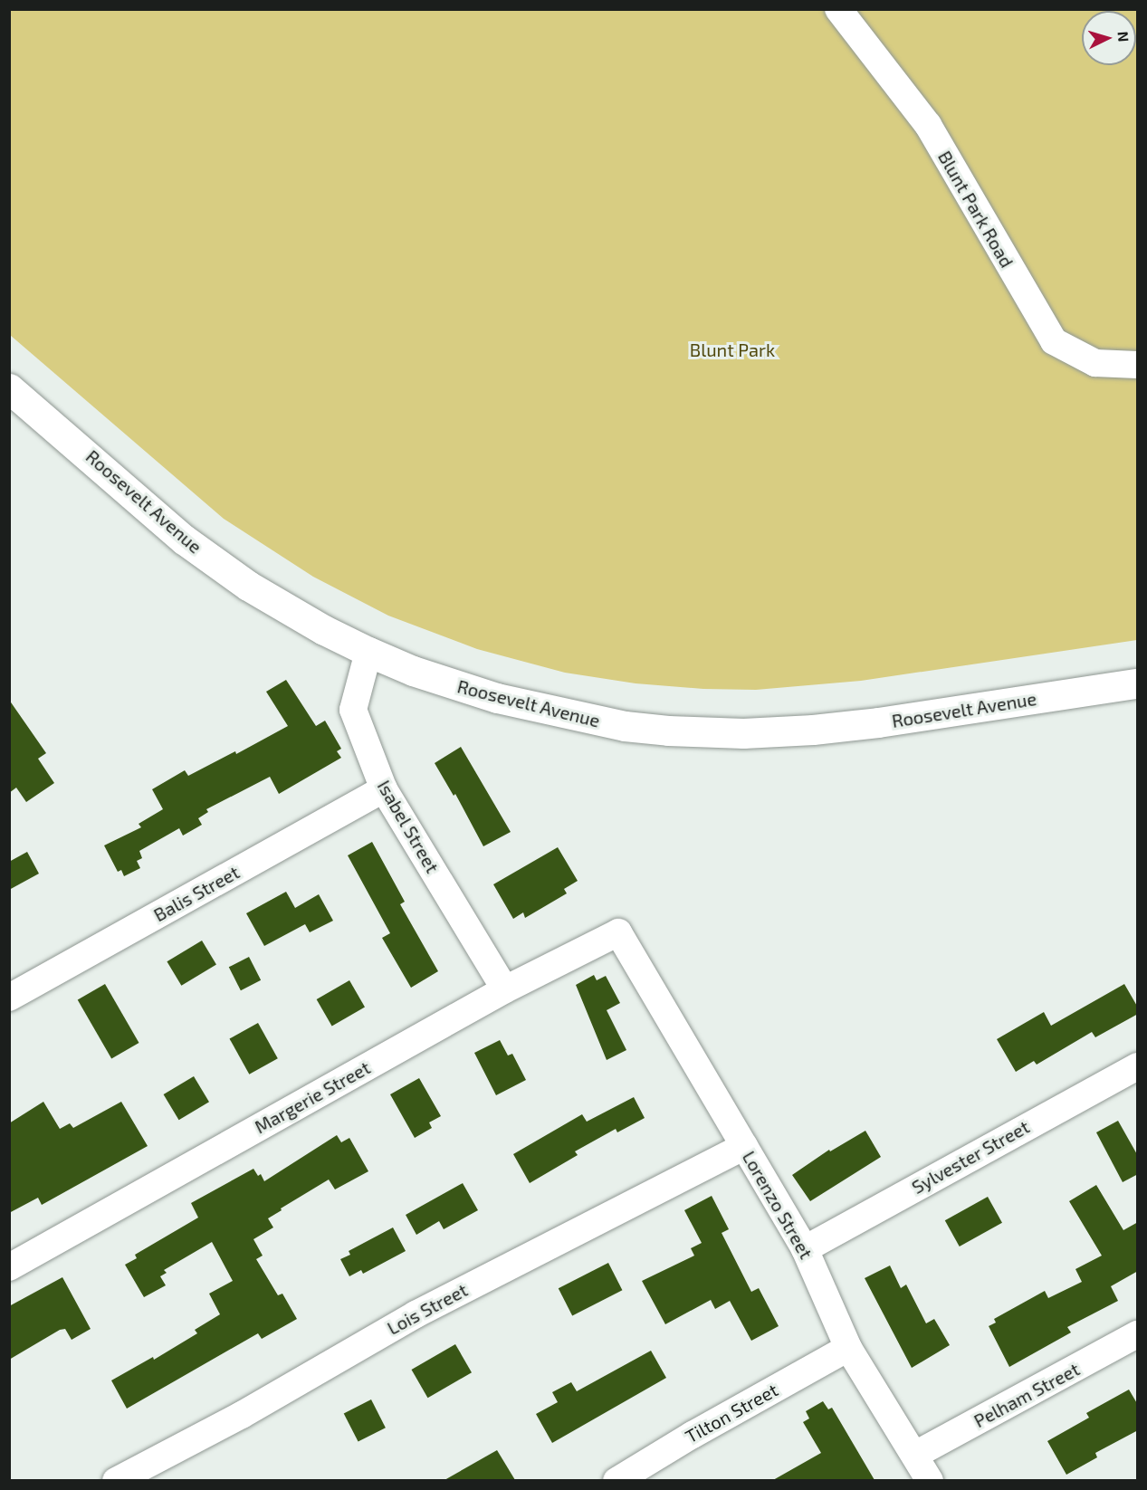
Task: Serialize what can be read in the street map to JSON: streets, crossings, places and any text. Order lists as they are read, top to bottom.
{
  "streets": {
    "main road": ["Roosevelt Avenue"],
    "street": [
      "Blunt Park Road",
      "Isabel Street",
      "Balis Street",
      "Margerie Street",
      "Sylvester Street",
      "Lorenzo Street",
      "Lois Street",
      "Pelham Street",
      "Tilton Street"
    ]
  },
  "crossings": [
    ["Roosevelt Avenue", "Isabel Street"],
    ["Isabel Street", "Balis Street"],
    ["Isabel Street", "Margerie Street"],
    ["Margerie Street", "Lorenzo Street"],
    ["Sylvester Street", "Lorenzo Street"],
    ["Lorenzo Street", "Lois Street"],
    ["Lorenzo Street", "Pelham Street"],
    ["Lorenzo Street", "Tilton Street"]
  ],
  "parks": ["Blunt Park"],
  "north": "right"
}
